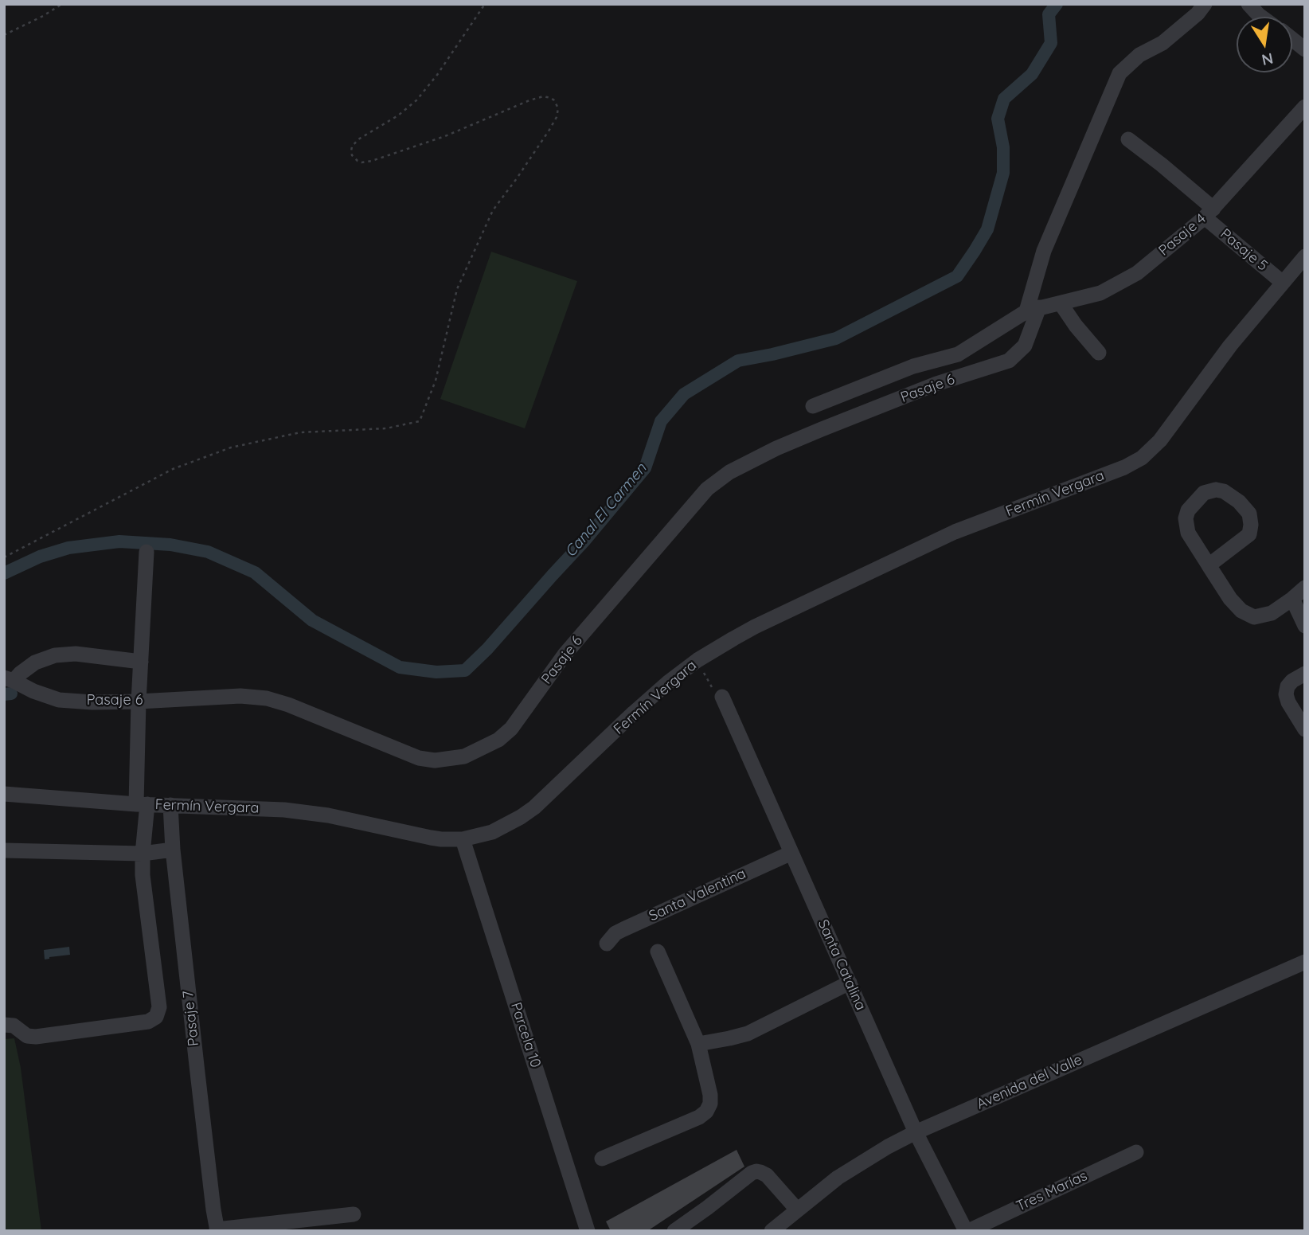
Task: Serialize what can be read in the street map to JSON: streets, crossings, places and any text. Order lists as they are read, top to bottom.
{
  "streets": {
    "street": [
      "Pasaje 4",
      "Pasaje 5",
      "Pasaje 6",
      "Fermín Vergara",
      "Santa Valentina",
      "Santa Catalina",
      "Pasaje 7",
      "Parcela 10",
      "Avenida del Valle",
      "Tres Marías"
    ]
  },
  "crossings": [
    ["Pasaje 4", "Pasaje 5"],
    ["Pasaje 4", "Pasaje 6"],
    ["Pasaje 5", "Fermín Vergara"],
    ["Fermín Vergara", "Pasaje 7"],
    ["Fermín Vergara", "Parcela 10"],
    ["Santa Valentina", "Santa Catalina"],
    ["Santa Catalina", "Avenida del Valle"],
    ["Santa Catalina", "Tres Marías"]
  ],
  "water": ["Canal El Carmen"],
  "north": "bottom"
}
